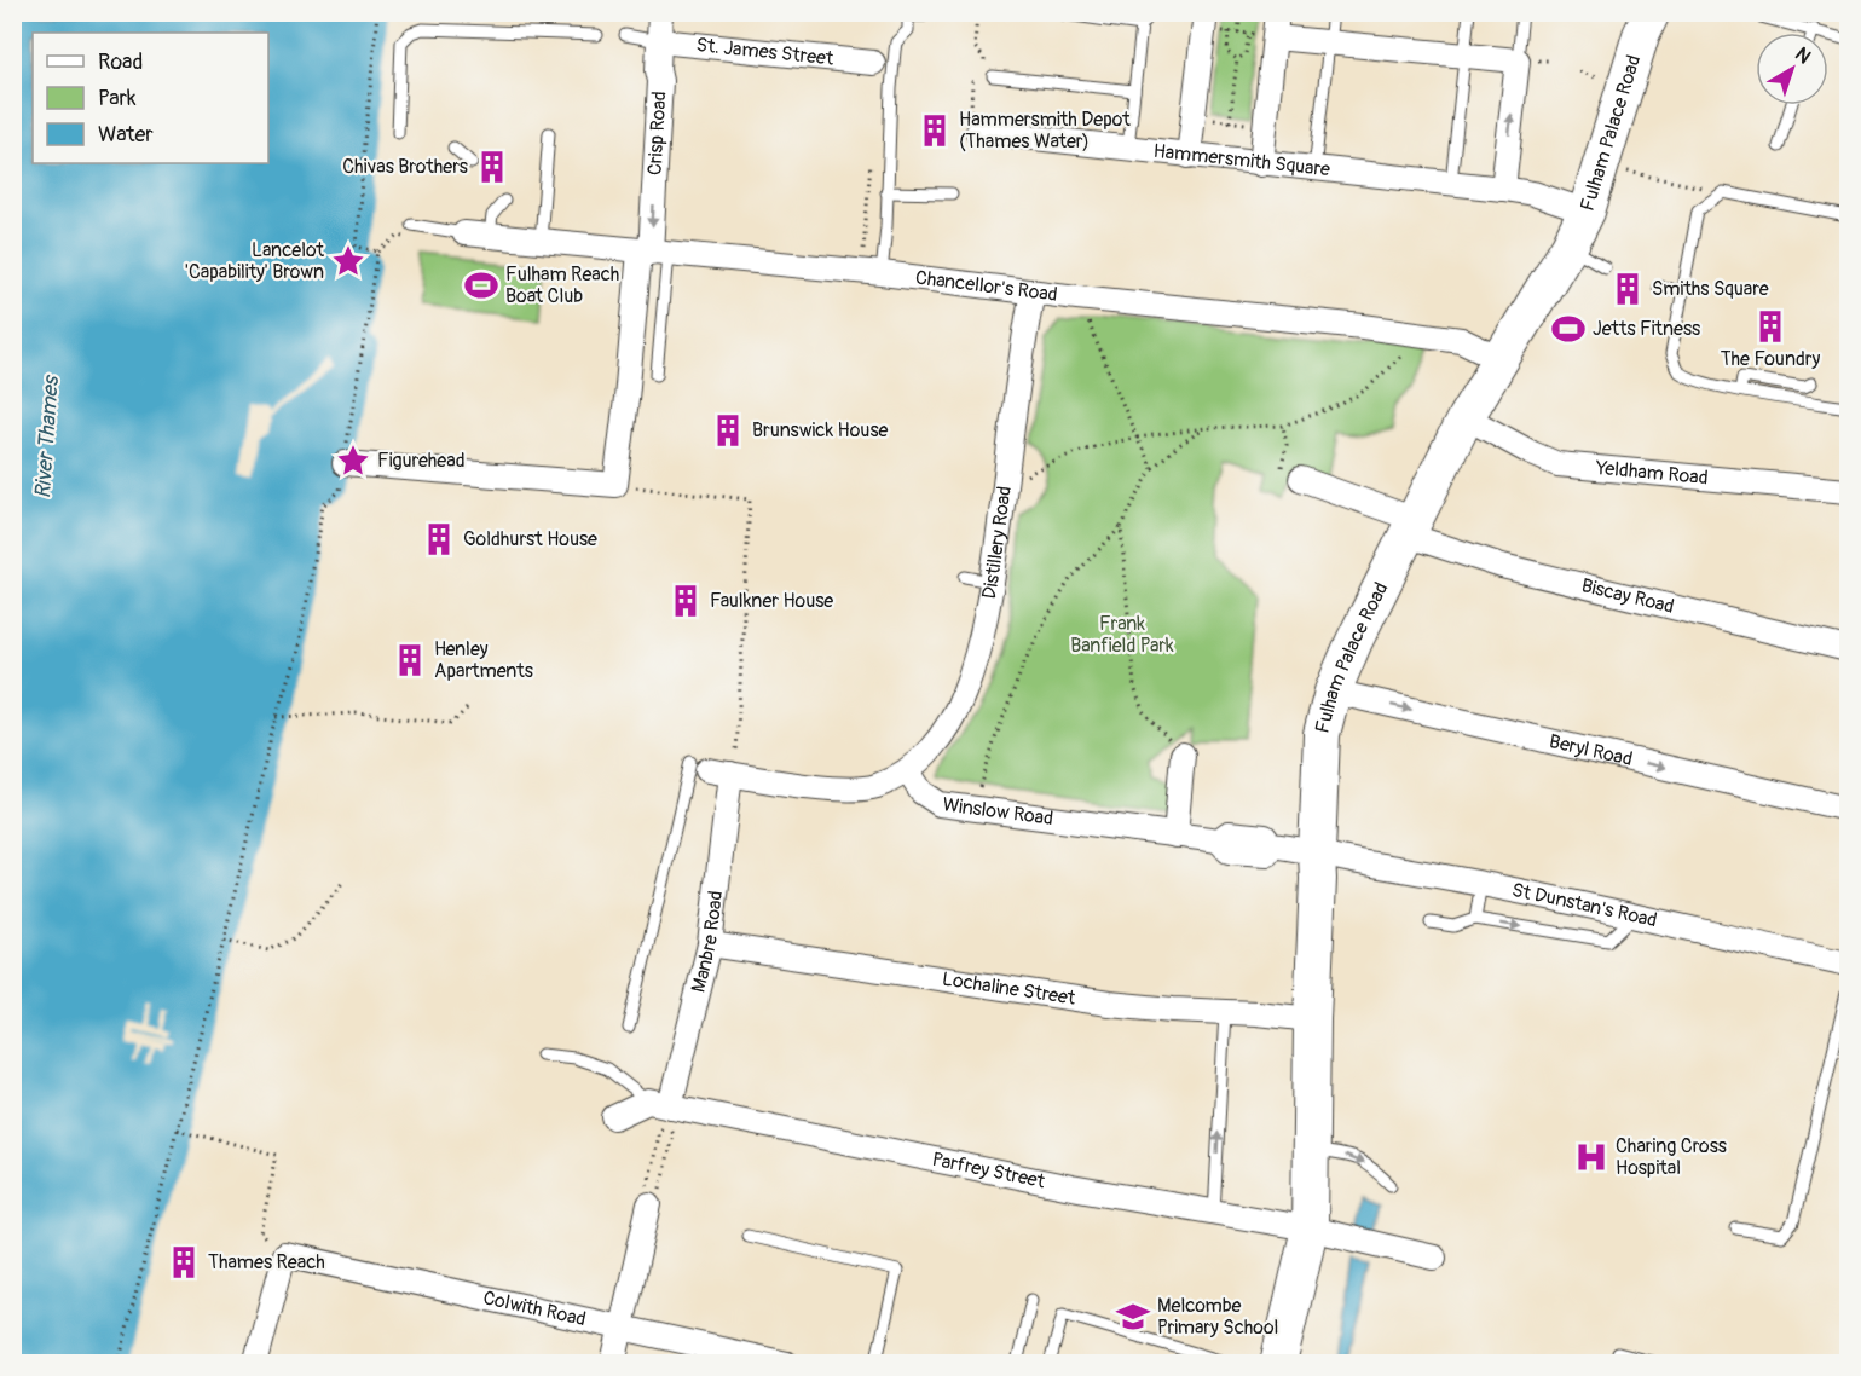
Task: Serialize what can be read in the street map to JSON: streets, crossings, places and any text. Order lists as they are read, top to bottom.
{
  "streets": {
    "main road": ["Fulham Palace Road"],
    "street": [
      "St. James Street",
      "Crisp Road",
      "Hammersmith Square",
      "Chancellor's Road",
      "Yeldham Road",
      "Distillery Road",
      "Biscay Road",
      "Beryl Road",
      "Winslow Road",
      "St Dunstan's Road",
      "Manbre Road",
      "Lochaline Street",
      "Parfrey Street",
      "Colwith Road"
    ]
  },
  "crossings": [
    ["St. James Street", "Crisp Road"],
    ["Crisp Road", "Chancellor's Road"],
    ["Fulham Palace Road", "Hammersmith Square"],
    ["Fulham Palace Road", "Chancellor's Road"],
    ["Fulham Palace Road", "Yeldham Road"],
    ["Fulham Palace Road", "Biscay Road"],
    ["Fulham Palace Road", "Beryl Road"],
    ["Fulham Palace Road", "Winslow Road"],
    ["Fulham Palace Road", "St Dunstan's Road"],
    ["Fulham Palace Road", "Lochaline Street"],
    ["Fulham Palace Road", "Parfrey Street"],
    ["Chancellor's Road", "Distillery Road"],
    ["Distillery Road", "Winslow Road"],
    ["Winslow Road", "St Dunstan's Road"],
    ["Manbre Road", "Lochaline Street"],
    ["Manbre Road", "Parfrey Street"]
  ],
  "one_way": ["Crisp Road", "Beryl Road"],
  "water": ["River Thames"],
  "parks": ["Frank Banfield Park"],
  "places": {
    "building": [
      "Hammersmith Depot (Thames Water)",
      "Chivas Brothers",
      "Smiths Square",
      "The Foundry",
      "Brunswick House",
      "Goldhurst House",
      "Faulkner House",
      "Henley Apartments",
      "Thames Reach"
    ],
    "place": ["Lancelot 'Capability' Brown", "Figurehead"],
    "sports": ["Fulham Reach Boat Club", "Jetts Fitness"],
    "hospital": ["Charing Cross Hospital"],
    "school or university": ["Melcombe Primary School"]
  },
  "legend": ["Road", "Park", "Water"],
  "north": "top right"
}
